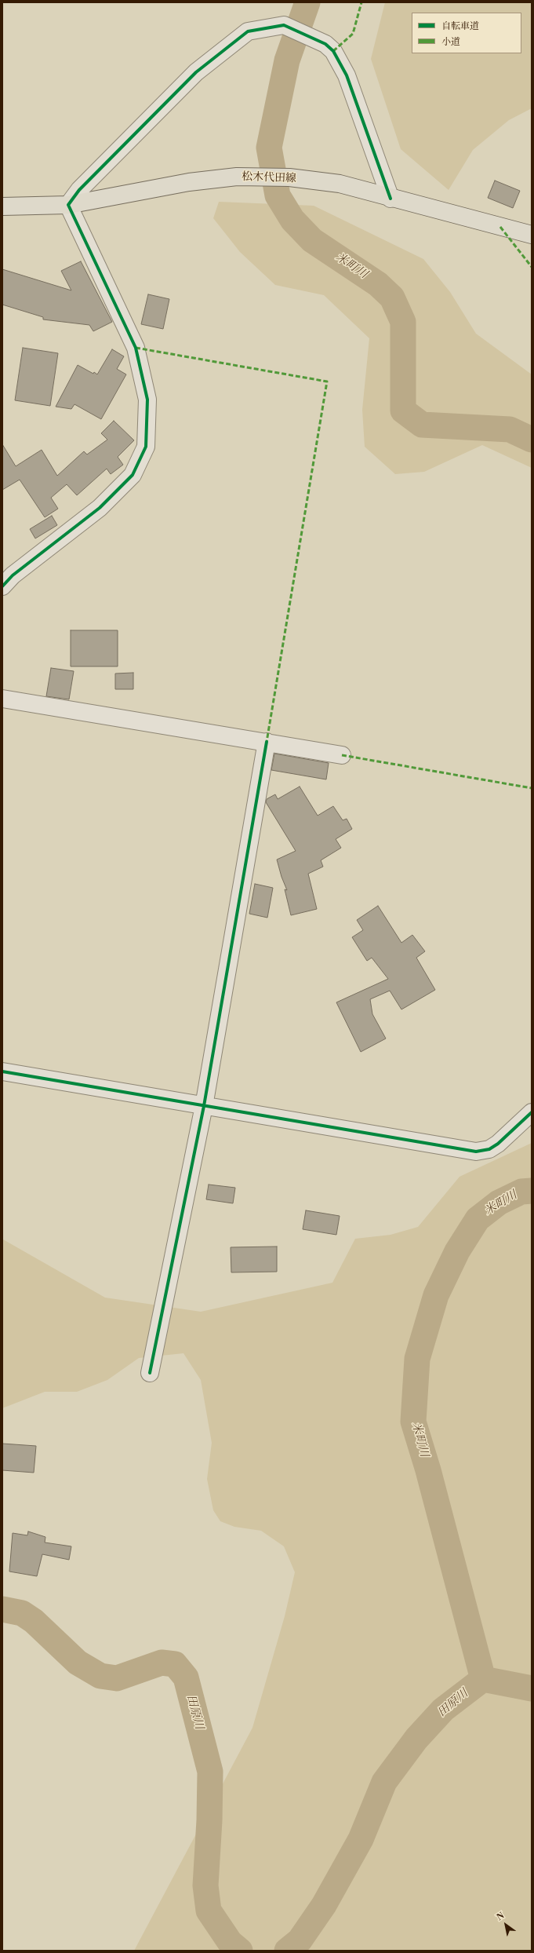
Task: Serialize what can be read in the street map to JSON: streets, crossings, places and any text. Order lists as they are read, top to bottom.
{
  "streets": {
    "main road": ["松木代田線"]
  },
  "water": ["米町川", "田原川"],
  "legend": ["自転車道", "小道"],
  "north": "top left"
}
